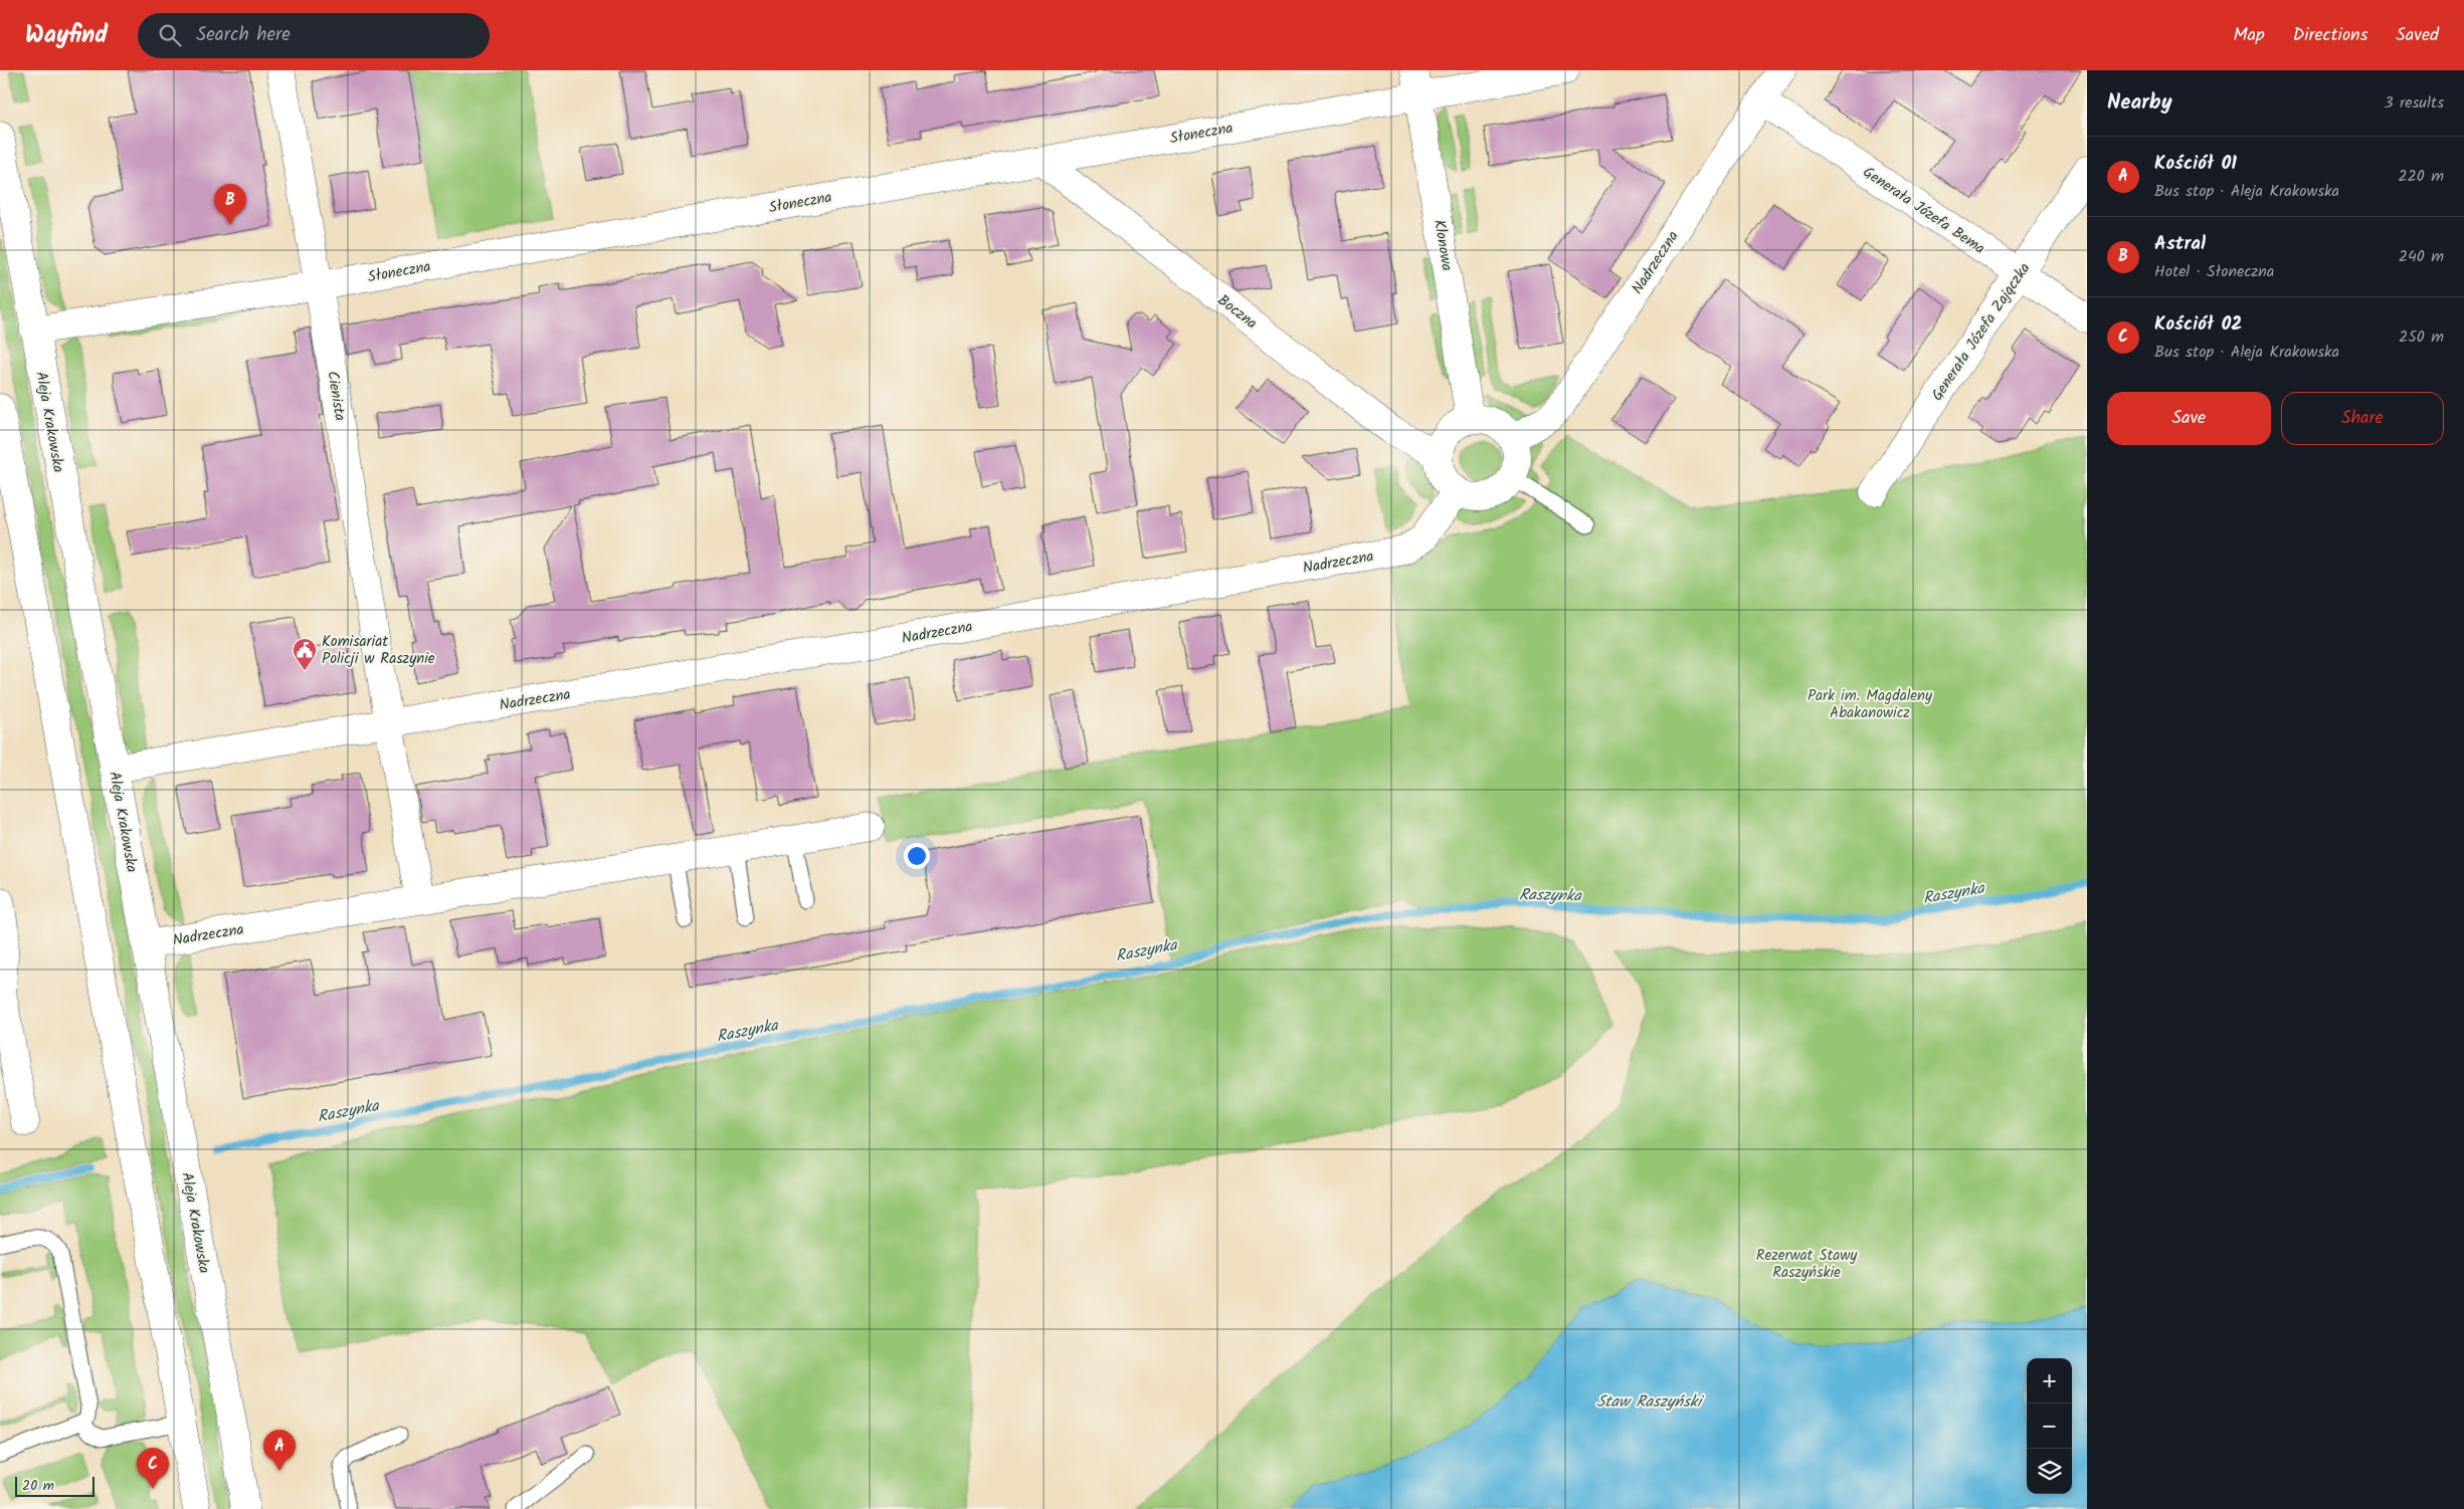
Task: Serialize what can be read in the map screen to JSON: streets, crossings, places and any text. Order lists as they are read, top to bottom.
{
  "streets": {
    "street": [
      "Słoneczna",
      "Generała Józefa Bema",
      "Klonowa",
      "Nadrzeczna",
      "Boczna",
      "Generała Józefa Zajączka",
      "Cienista",
      "Aleja Krakowska"
    ]
  },
  "crossings": [
    ["Słoneczna", "Klonowa"],
    ["Słoneczna", "Boczna"],
    ["Słoneczna", "Cienista"],
    ["Słoneczna", "Aleja Krakowska"],
    ["Generała Józefa Bema", "Nadrzeczna"],
    ["Generała Józefa Bema", "Generała Józefa Zajączka"],
    ["Klonowa", "Nadrzeczna"],
    ["Klonowa", "Boczna"],
    ["Nadrzeczna", "Boczna"],
    ["Nadrzeczna", "Cienista"],
    ["Nadrzeczna", "Aleja Krakowska"]
  ],
  "water": ["Raszynka", "Staw Raszyński"],
  "parks": ["Park im. Magdaleny Abakanowicz", "Rezerwat Stawy Raszyńskie"],
  "places": {
    "public building": ["Komisariat Policji w Raszynie"]
  },
  "scale_bar": "20 m",
  "page": {
    "header": "Wayfind",
    "search": "Search here",
    "nav": ["Map", "Directions", "Saved"],
    "heading": ["Nearby", "3 results"],
    "list": [
      {
        "mark": "A",
        "name": "Kościół 01",
        "note": "Bus stop · Aleja Krakowska",
        "value": "220 m"
      },
      {
        "mark": "B",
        "name": "Astral",
        "note": "Hotel · Słoneczna",
        "value": "240 m"
      },
      {
        "mark": "C",
        "name": "Kościół 02",
        "note": "Bus stop · Aleja Krakowska",
        "value": "250 m"
      }
    ],
    "pins": ["B", "A", "C"],
    "buttons": ["Save", "Share"],
    "map_buttons": ["+", "−"],
    "scale": "20 m"
  }
}
